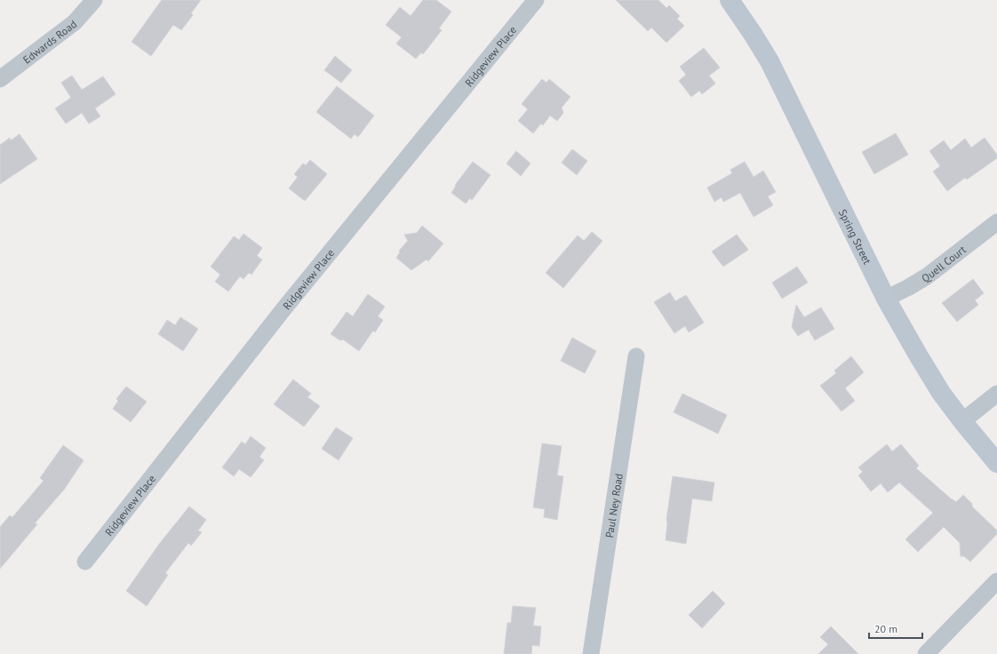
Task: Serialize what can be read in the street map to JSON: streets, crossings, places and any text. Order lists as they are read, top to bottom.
{
  "streets": {
    "street": [
      "Edwards Road",
      "Ridgeview Place",
      "Spring Street",
      "Quell Court",
      "Paul Ney Road"
    ]
  },
  "crossings": [
    ["Spring Street", "Quell Court"]
  ],
  "scale_bar": "20 m"
}
